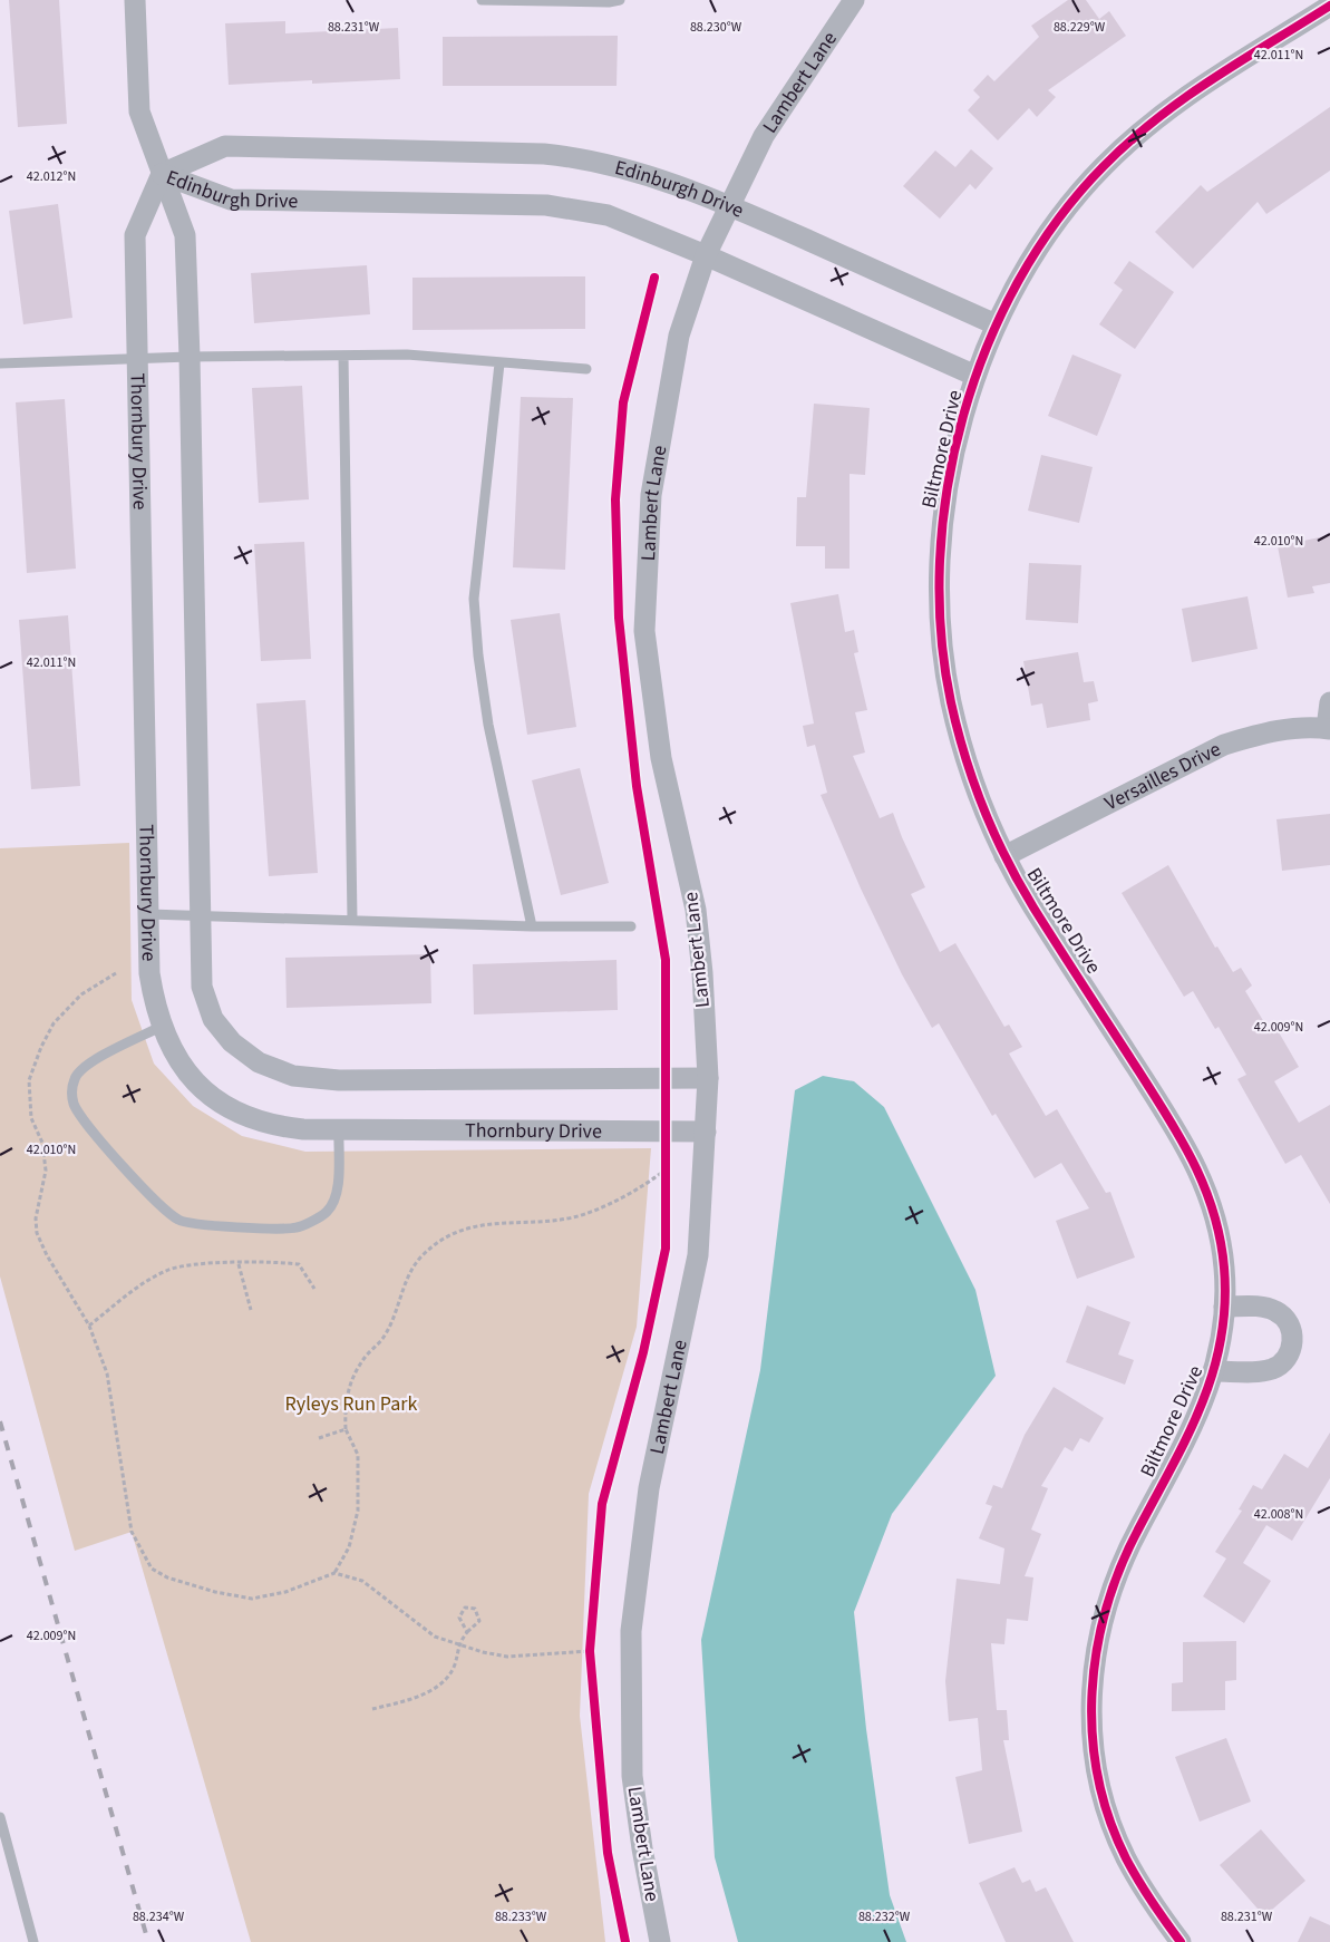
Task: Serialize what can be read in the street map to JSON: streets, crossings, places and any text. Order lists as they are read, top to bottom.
{
  "streets": {
    "street": [
      "Lambert Lane",
      "Edinburgh Drive",
      "Thornbury Drive",
      "Biltmore Drive",
      "Versailles Drive"
    ]
  },
  "crossings": [
    ["Lambert Lane", "Edinburgh Drive"],
    ["Lambert Lane", "Thornbury Drive"],
    ["Edinburgh Drive", "Thornbury Drive"],
    ["Edinburgh Drive", "Biltmore Drive"],
    ["Biltmore Drive", "Versailles Drive"]
  ],
  "parks": ["Ryleys Run Park"],
  "coordinates": [
    "88.230°W",
    "88.229°W",
    "88.231°W",
    "42.011°N",
    "42.012°N",
    "42.010°N",
    "42.009°N",
    "42.008°N",
    "88.234°W",
    "88.233°W",
    "88.232°W"
  ]
}
